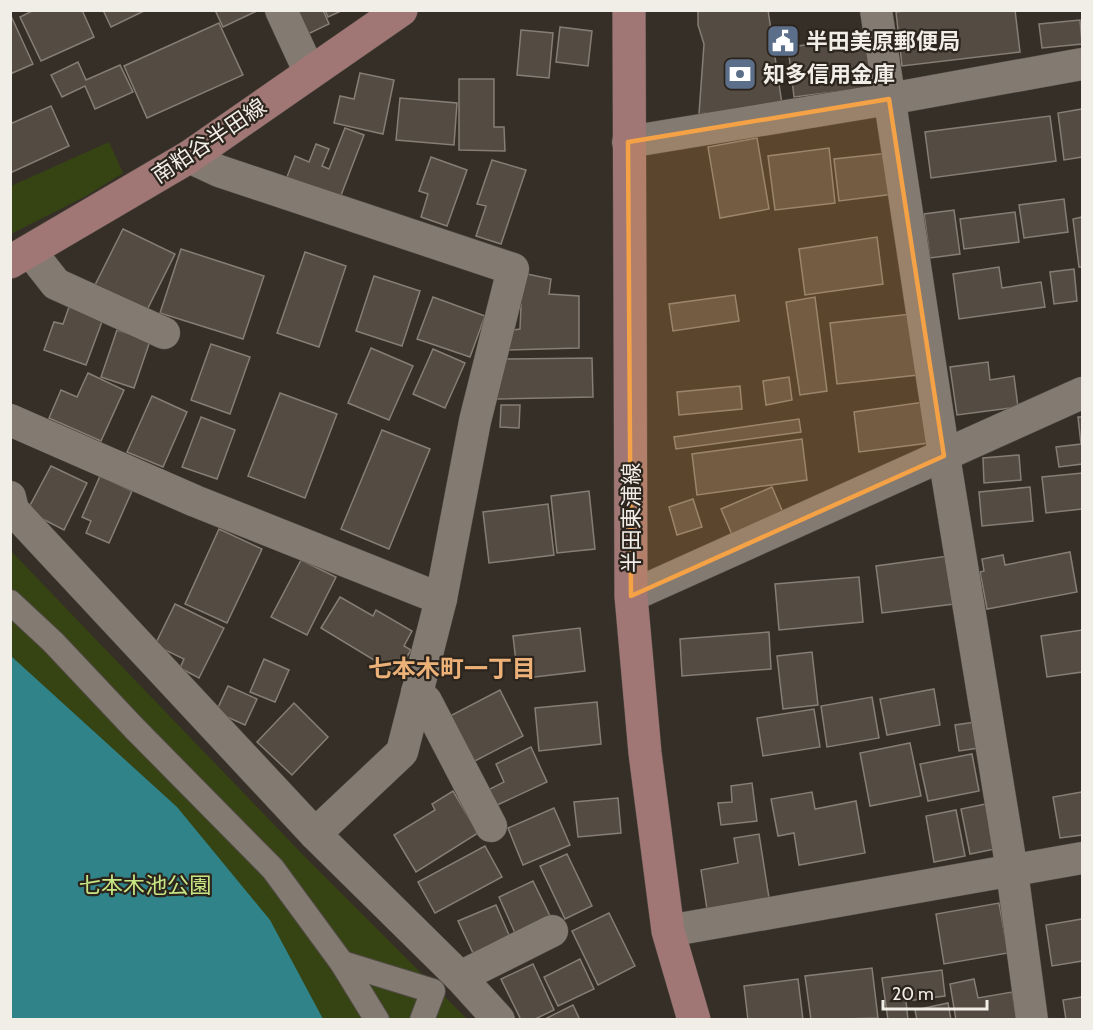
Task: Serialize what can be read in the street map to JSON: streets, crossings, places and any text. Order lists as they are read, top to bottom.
{
  "streets": {
    "main road": ["南粕谷半田線", "半田東浦線"]
  },
  "districts": ["七本木町一丁目"],
  "parks": ["七本木池公園"],
  "places": {
    "public building": ["半田美原郵便局"],
    "bank": ["知多信用金庫"]
  },
  "scale_bar": "20 m"
}
